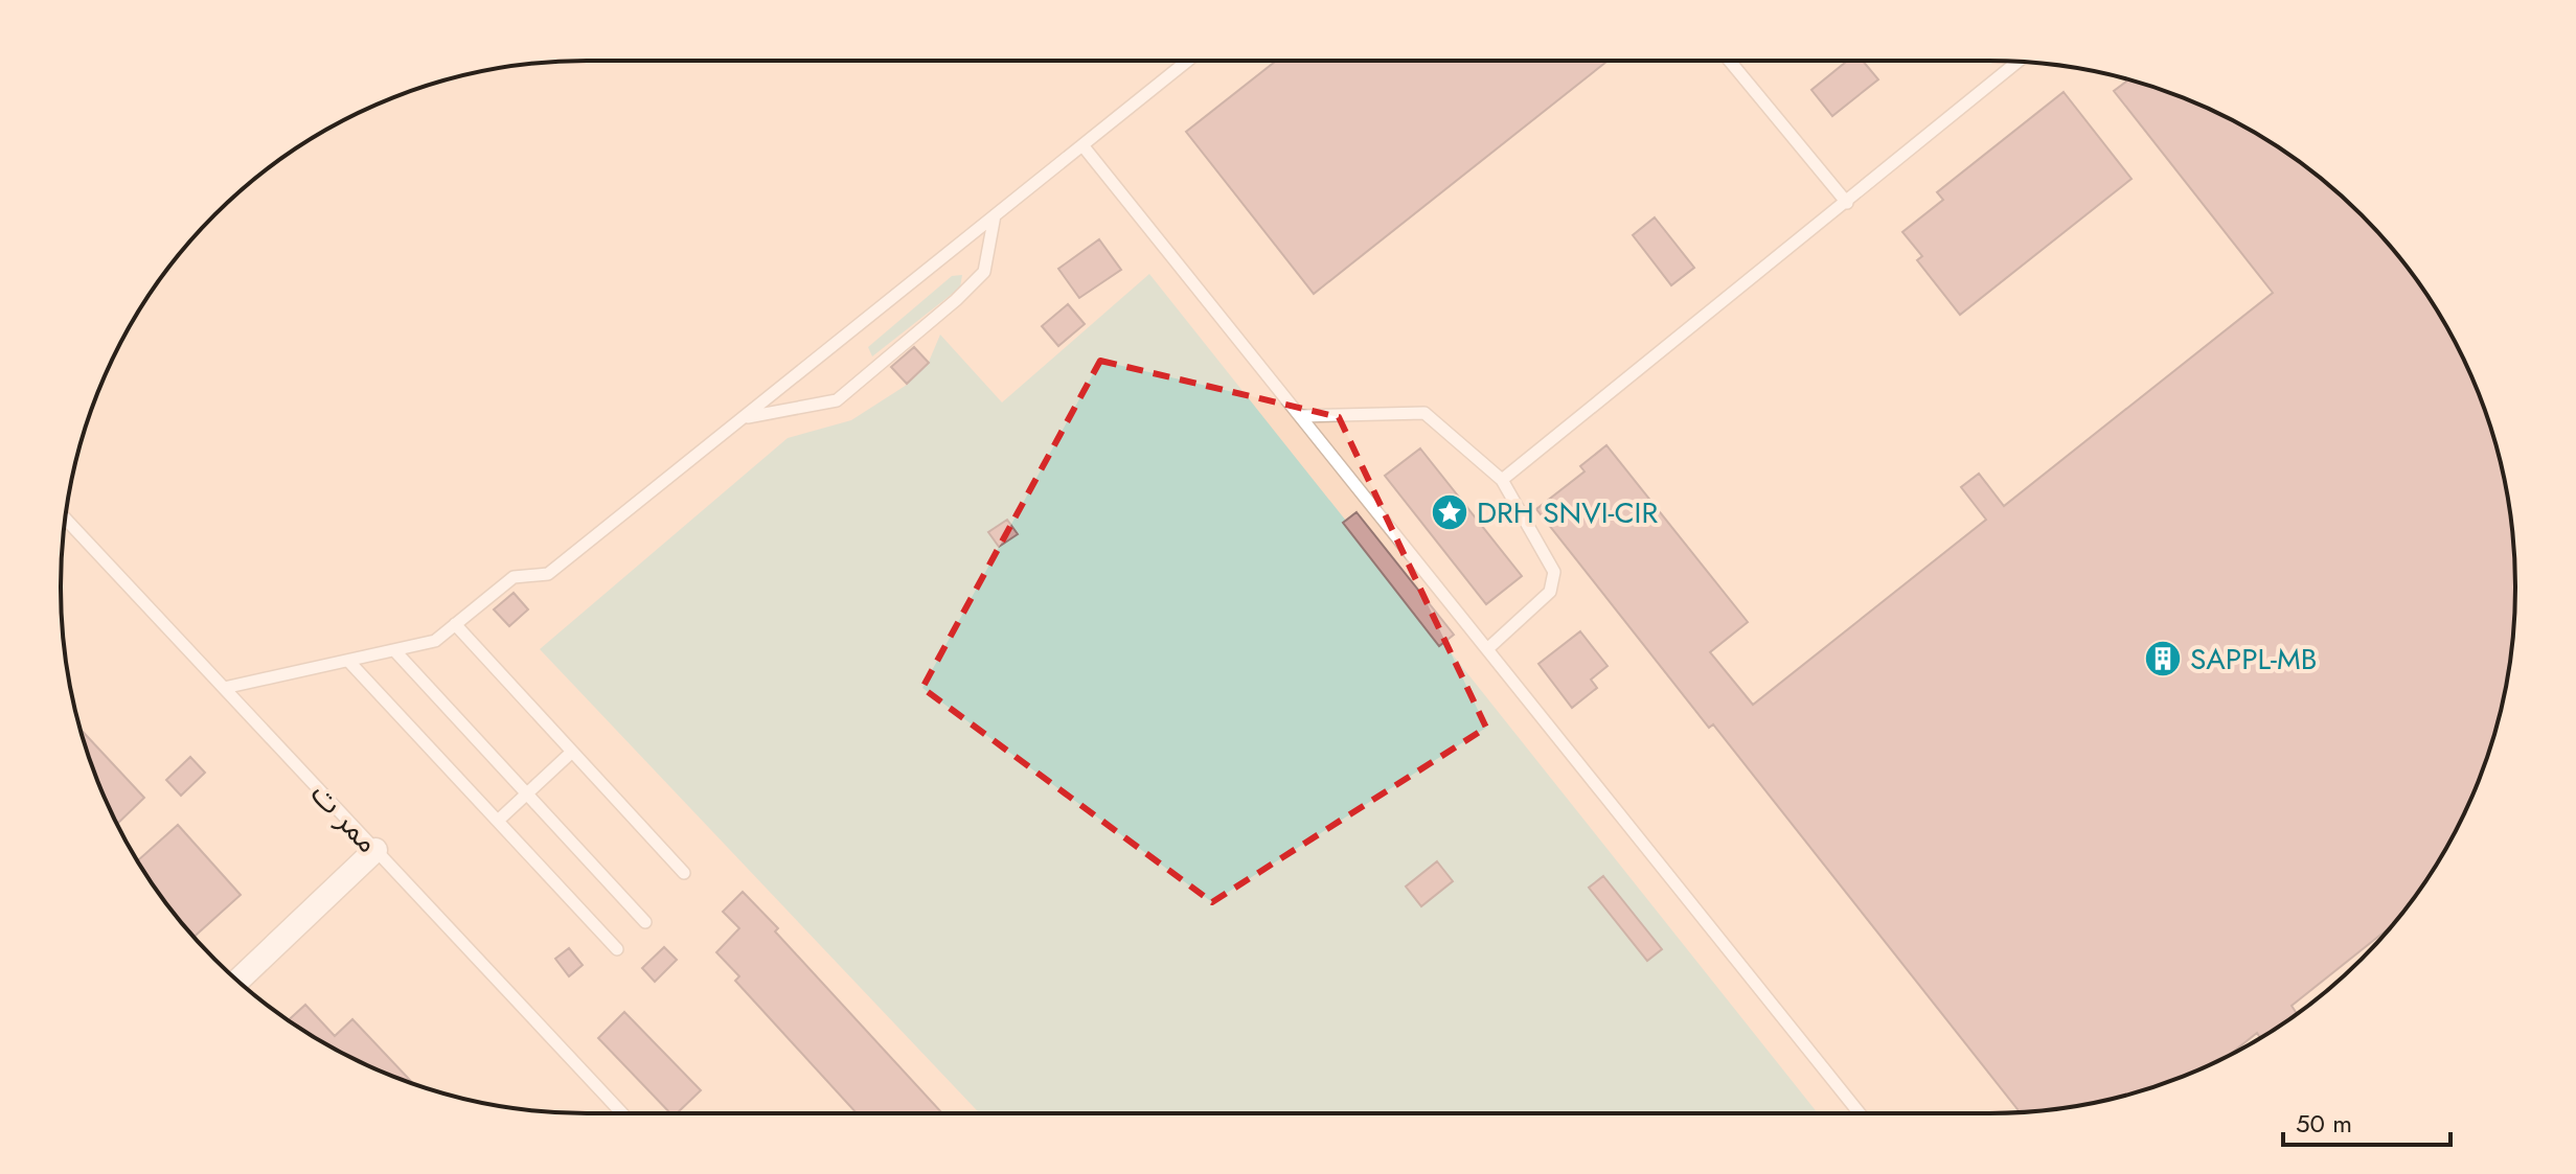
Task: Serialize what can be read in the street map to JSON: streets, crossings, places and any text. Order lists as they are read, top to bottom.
{
  "streets": {
    "lane": ["ممر ت"]
  },
  "places": {
    "place": ["DRH SNVI-CIR"],
    "building": ["SAPPL-MB"]
  },
  "scale_bar": "50 m"
}
